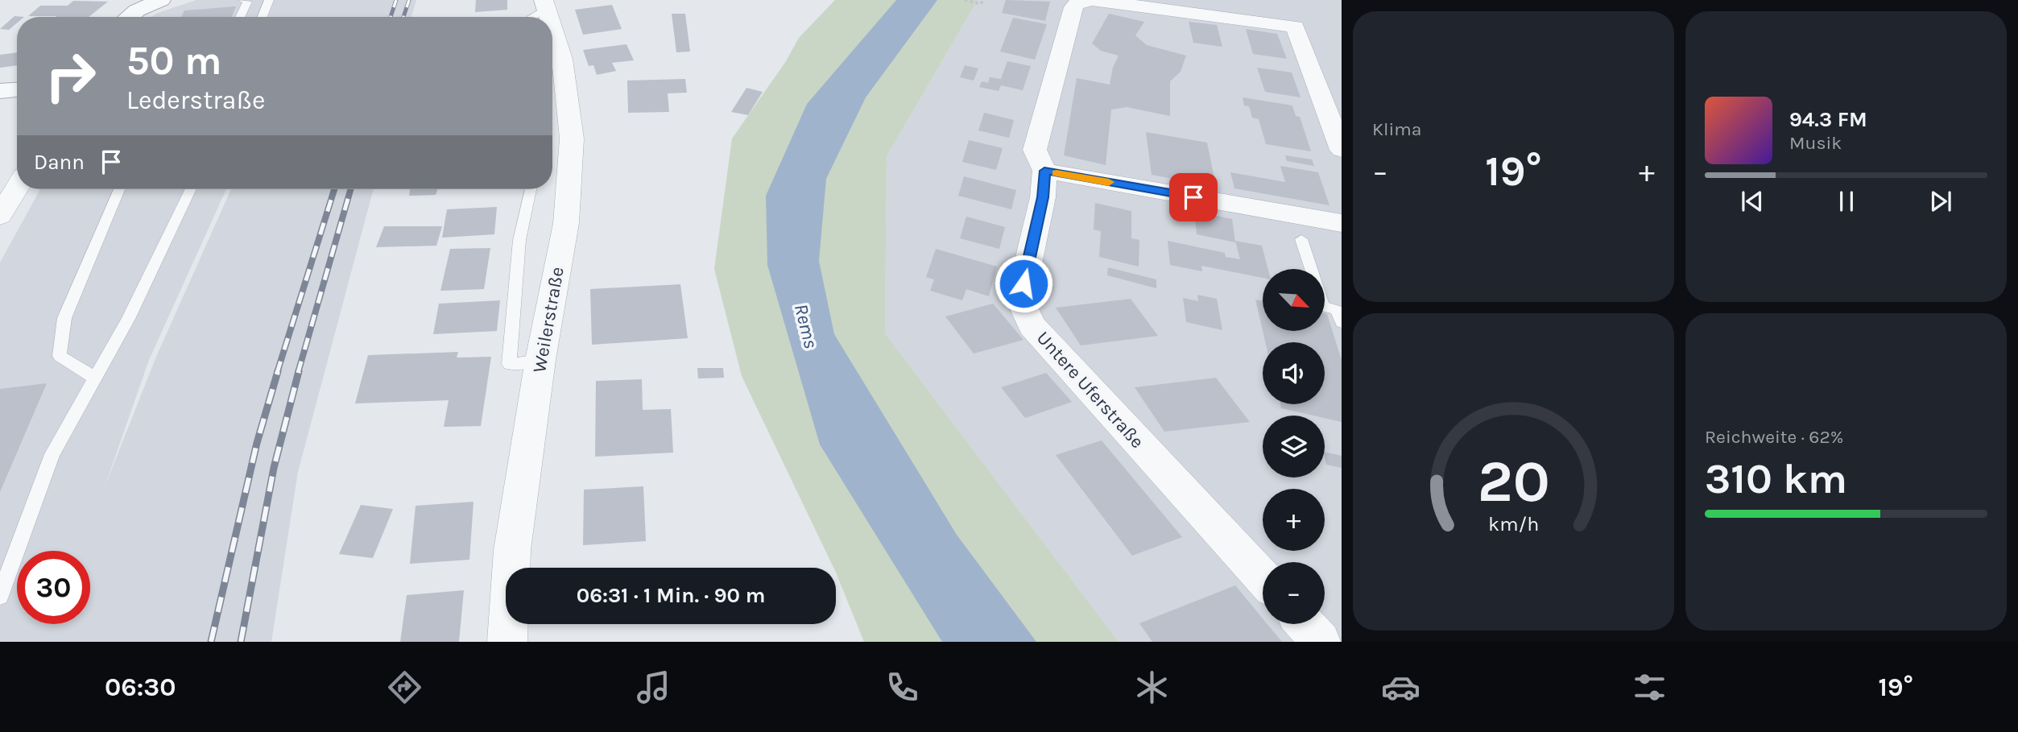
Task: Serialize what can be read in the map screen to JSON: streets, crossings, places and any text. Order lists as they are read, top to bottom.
{
  "streets": {
    "street": ["Weilerstraße", "Untere Uferstraße"]
  },
  "water": ["Rems"],
  "north": "bottom right",
  "page": {
    "tile": [
      "Klima",
      ["Reichweite · 62%", "310 km"]
    ],
    "turn": ["50 m", "Lederstraße"],
    "song": ["94.3 FM", "Musik"],
    "then": "Dann",
    "heat": ["−", "19°", "+"],
    "map_buttons": ["+", "−"],
    "limit": "30",
    "trip": "06:31 · 1 Min. · 90 m",
    "tabs": ["06:30", "19°"],
    "gauge": ["20", "km/h"]
  }
}
